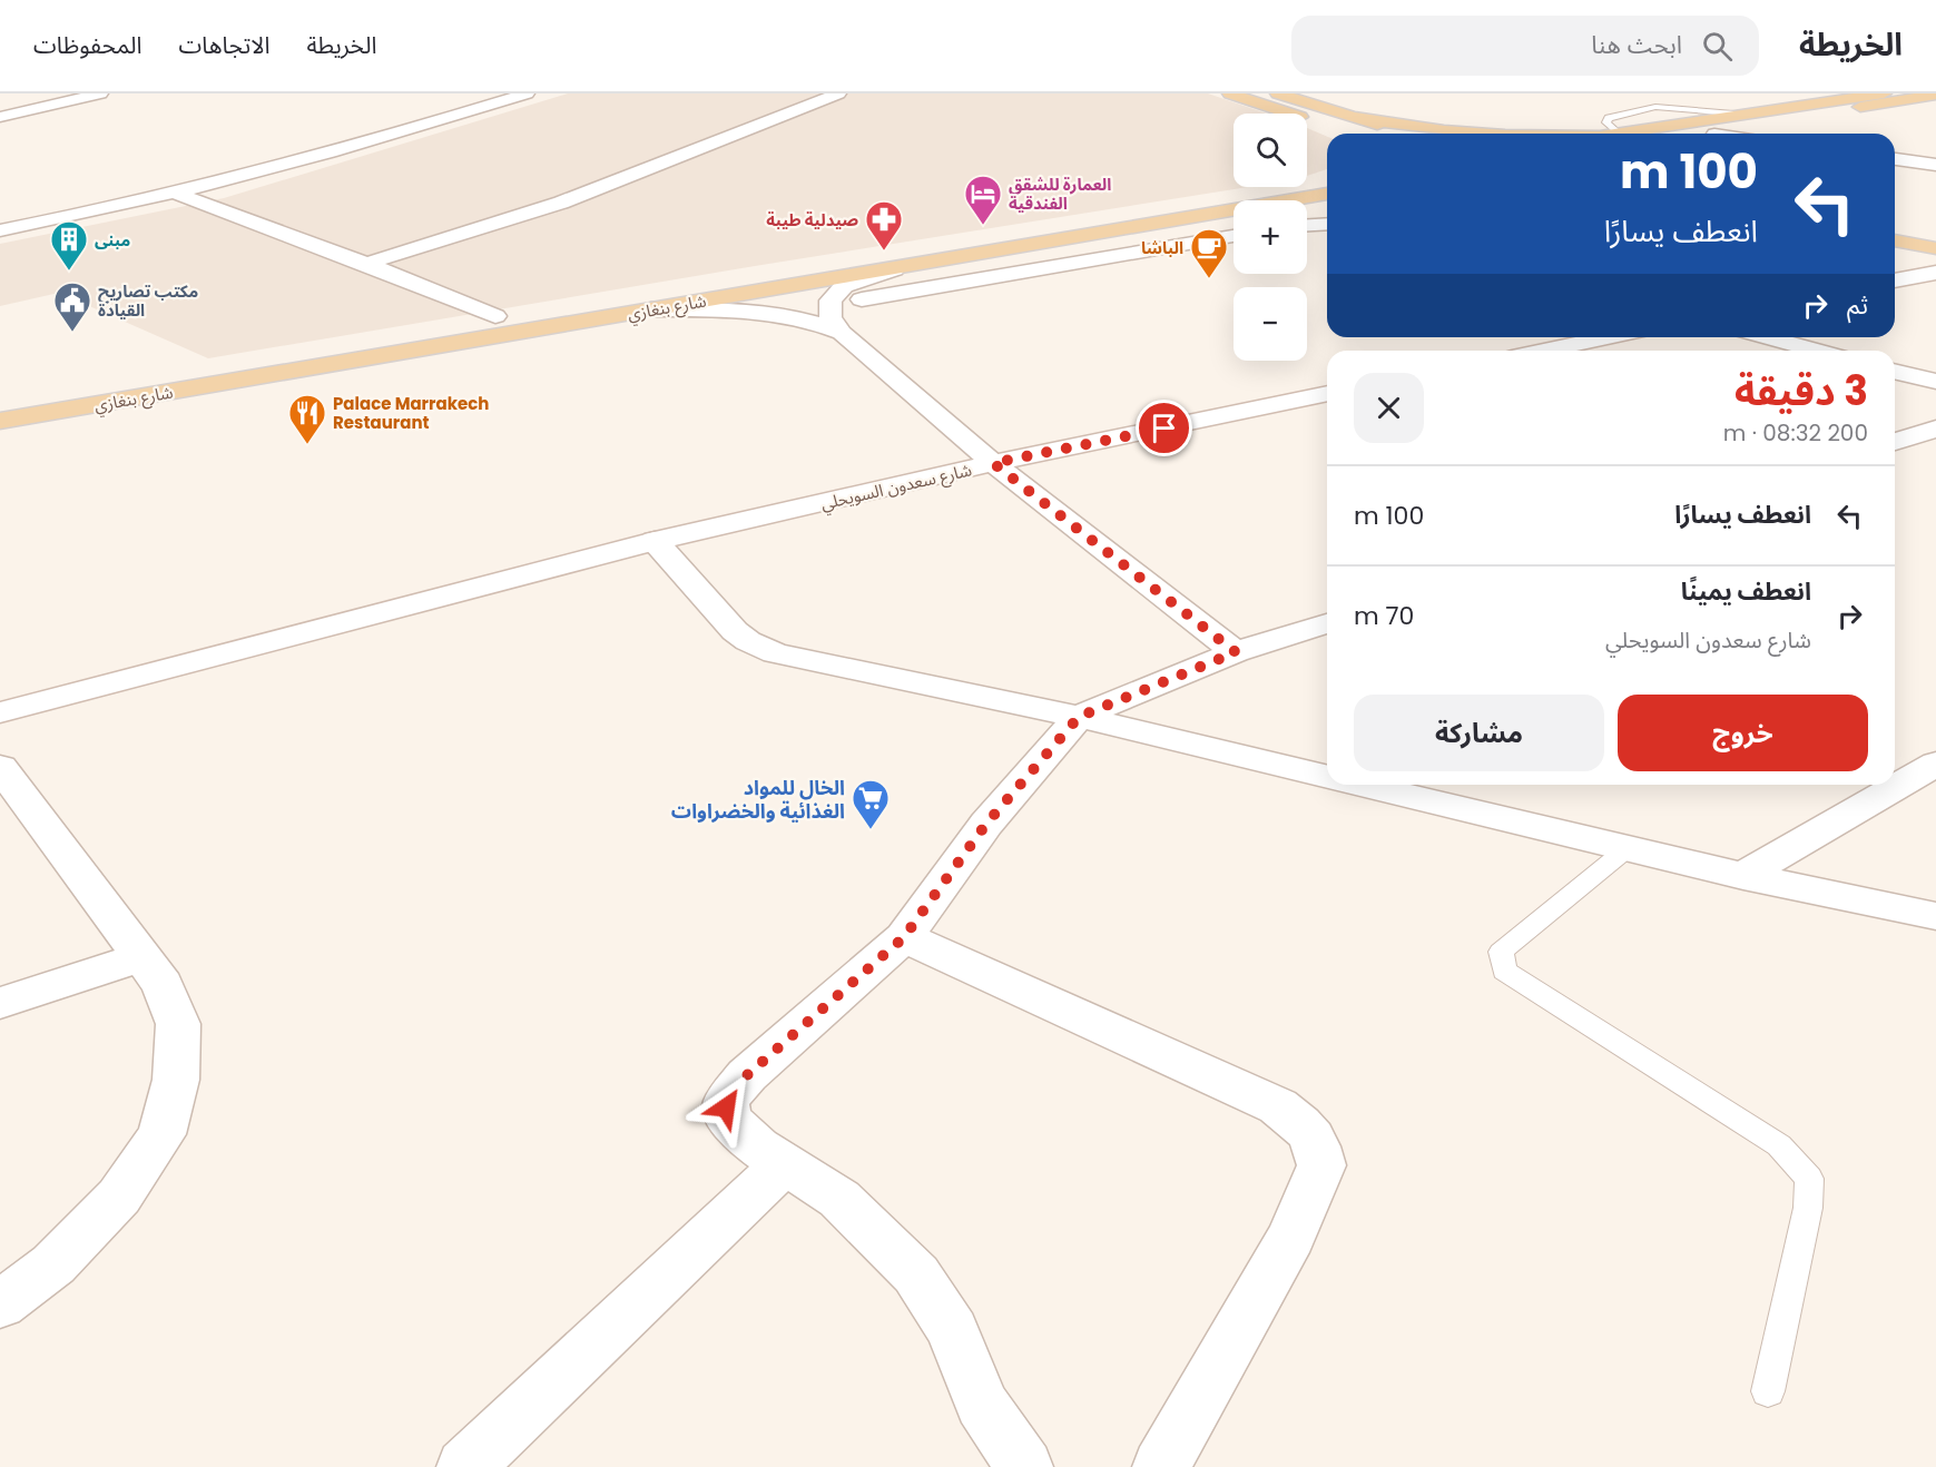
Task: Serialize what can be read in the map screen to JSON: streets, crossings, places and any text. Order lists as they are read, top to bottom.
{
  "streets": {
    "main road": ["شارع بنغازي"],
    "street": ["شارع سعدون السويحلي"]
  },
  "places": {
    "hotel": ["العمارة للشقق الفندقية"],
    "pharmacy": ["صيدلية طيبة"],
    "building": ["مبنى"],
    "cafe": ["الباشا"],
    "public building": ["مكتب تصاريح القيادة"],
    "restaurant": ["Palace Marrakech Restaurant"],
    "supermarket": ["الخال للمواد الغذائية والخضراوات"]
  },
  "page": {
    "header": "الخريطة",
    "search": "ابحث هنا",
    "nav": ["الخريطة", "الاتجاهات", "المحفوظات"],
    "map_buttons": ["+", "−"],
    "turn": ["100 m", "انعطف يسارًا"],
    "then": "ثم",
    "heading": ["3 دقيقة", "200 m · 08:32"],
    "list": [
      {
        "name": "انعطف يسارًا",
        "value": "100 m"
      },
      {
        "name": "انعطف يمينًا",
        "note": "شارع سعدون السويحلي",
        "value": "70 m"
      }
    ],
    "buttons": ["خروج", "مشاركة"]
  }
}
